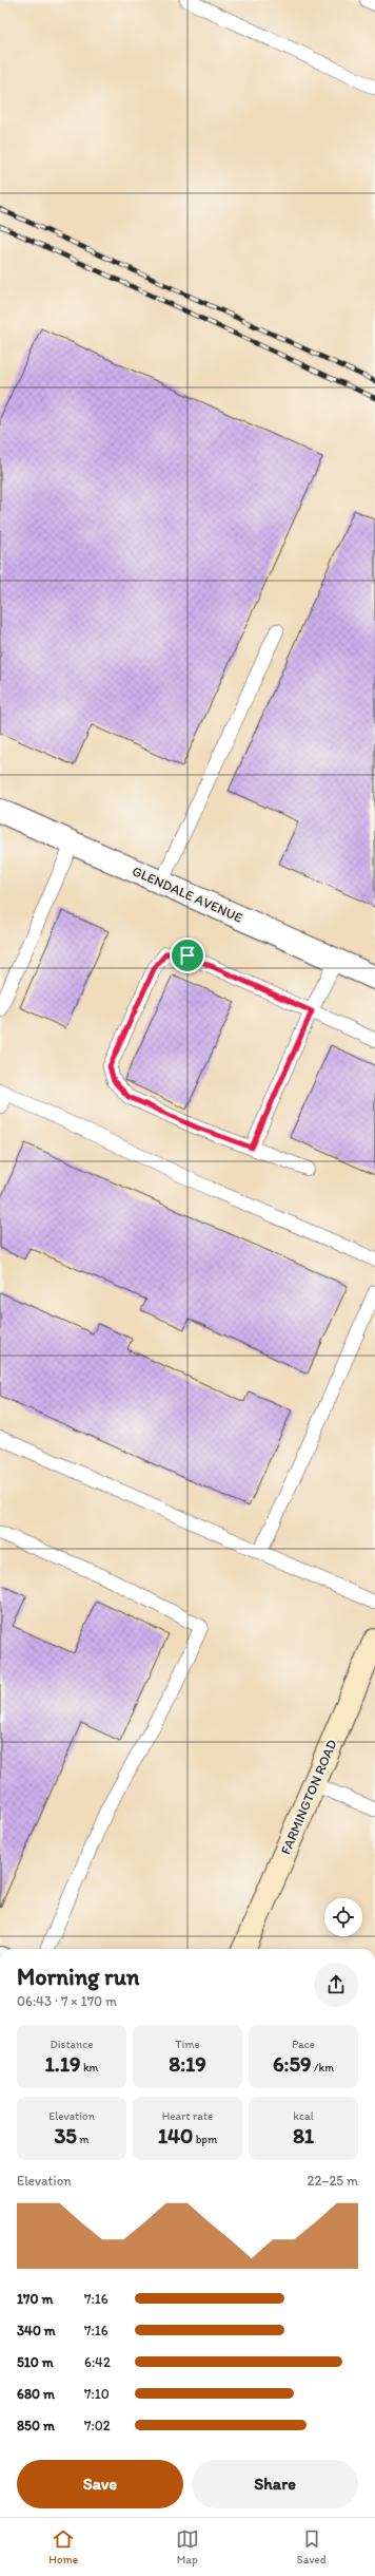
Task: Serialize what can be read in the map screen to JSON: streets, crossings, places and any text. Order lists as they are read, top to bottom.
{
  "streets": {
    "main road": ["FARMINGTON ROAD"],
    "street": ["GLENDALE AVENUE"]
  },
  "page": {
    "heading": ["Morning run", "06:43 · 7 × 170 m"],
    "stats": [
      ["Distance", "1.19 km"],
      ["Time", "8:19"],
      ["Pace", "6:59 /km"],
      ["Elevation", "35 m"],
      ["Heart rate", "140 bpm"],
      ["kcal", "81"]
    ],
    "chart": ["Elevation", "22–25 m"],
    "list": [
      {
        "name": "170 m",
        "note": "7:16"
      },
      {
        "name": "340 m",
        "note": "7:16"
      },
      {
        "name": "510 m",
        "note": "6:42"
      },
      {
        "name": "680 m",
        "note": "7:10"
      },
      {
        "name": "850 m",
        "note": "7:02"
      }
    ],
    "buttons": ["Save", "Share"],
    "tabs": ["Home", "Map", "Saved"]
  }
}
